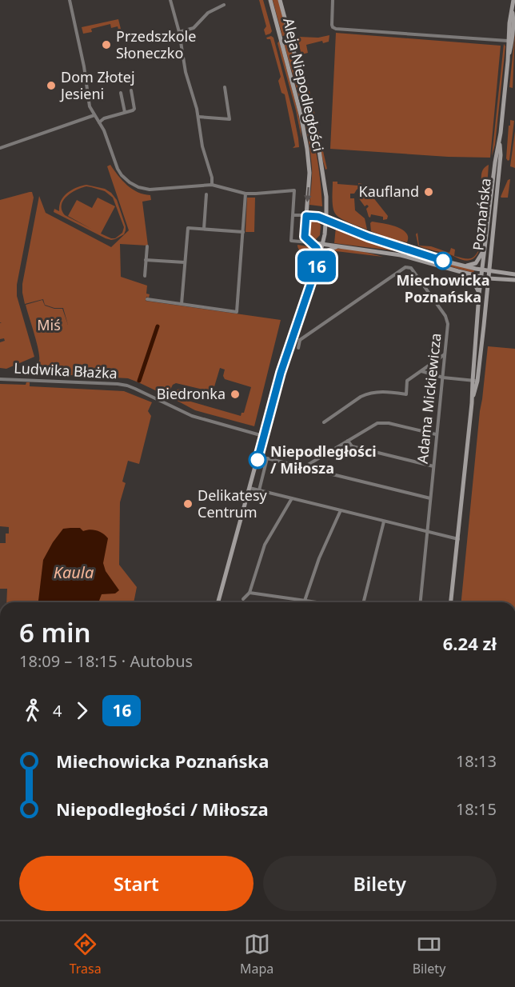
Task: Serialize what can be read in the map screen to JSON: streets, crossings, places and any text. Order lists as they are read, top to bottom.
{
  "streets": {
    "street": [
      "Aleja Niepodległości",
      "Poznańska",
      "Ludwika Błażka",
      "Adama Mickiewicza"
    ]
  },
  "crossings": [
    ["Aleja Niepodległości", "Ludwika Błażka"]
  ],
  "water": ["Kaula"],
  "parks": ["Miś"],
  "places": [
    "Przedszkole Słoneczko",
    "Dom Złotej Jesieni",
    "Kaufland",
    "Miechowicka Poznańska",
    "Biedronka",
    "Niepodległości / Miłosza",
    "Delikatesy Centrum"
  ],
  "lines": ["bus line 16"],
  "page": {
    "on_map": "16",
    "heading": ["6 min", "18:09 – 18:15 · Autobus", "6.24 zł"],
    "legs": ["4", "16"],
    "list": [
      {
        "name": "Miechowicka Poznańska",
        "value": "18:13"
      },
      {
        "name": "Niepodległości / Miłosza",
        "value": "18:15"
      }
    ],
    "buttons": ["Start", "Bilety"],
    "tabs": ["Trasa", "Mapa", "Bilety"]
  }
}
